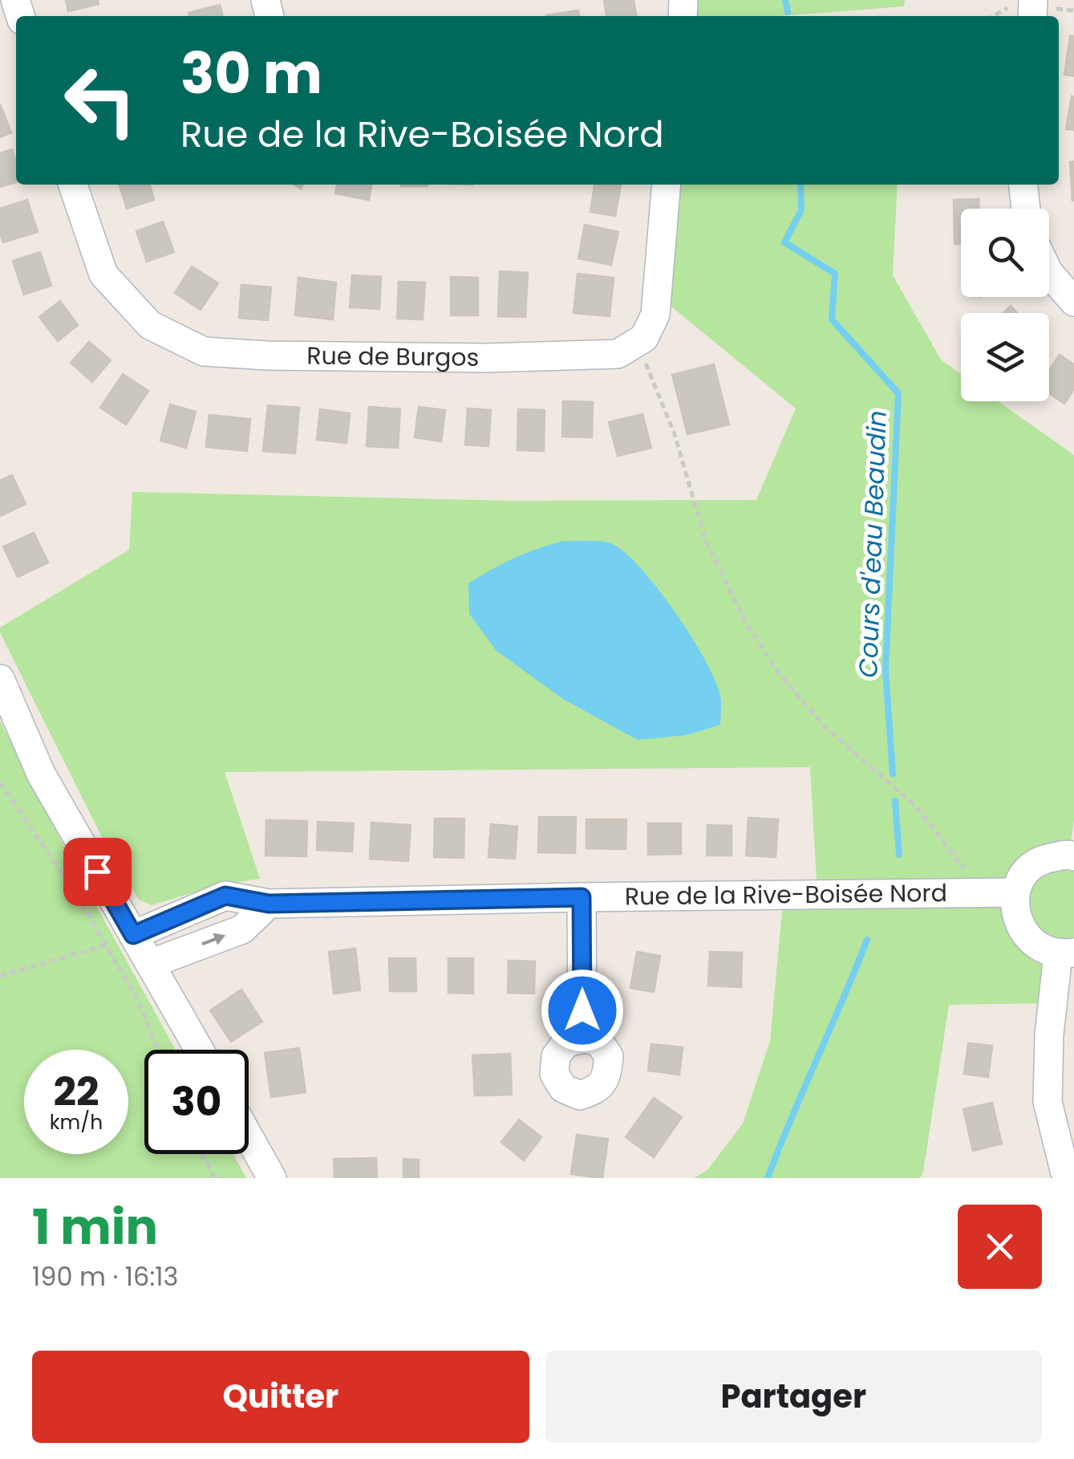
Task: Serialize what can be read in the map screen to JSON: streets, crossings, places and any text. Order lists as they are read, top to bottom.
{
  "streets": {
    "street": ["Rue de Burgos", "Rue de la Rive-Boisée Nord"]
  },
  "water": ["Cours d'eau Beaudin"],
  "page": {
    "turn": ["30 m", "Rue de la Rive-Boisée Nord"],
    "speed": "22 km/h",
    "limit": "30",
    "heading": ["1 min", "190 m · 16:13"],
    "buttons": ["Quitter", "Partager"]
  }
}
